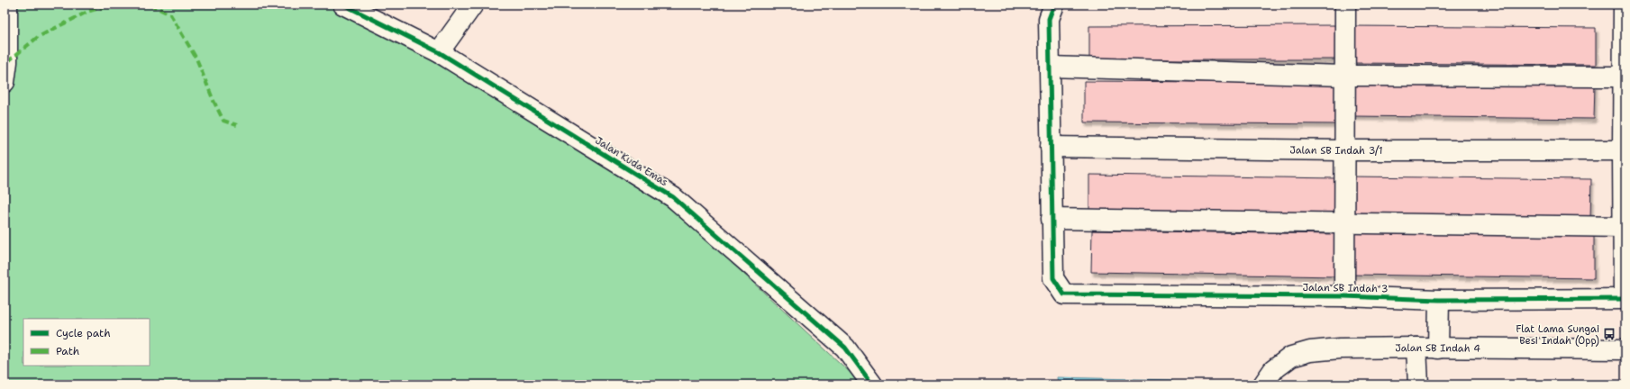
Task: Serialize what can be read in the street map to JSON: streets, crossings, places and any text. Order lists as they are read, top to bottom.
{
  "streets": {
    "street": [
      "Jalan SB Indah 3/1",
      "Jalan Kuda Emas",
      "Jalan SB Indah 3",
      "Jalan SB Indah 4"
    ]
  },
  "places": {
    "bus stop": ["Flat Lama Sungai Besi Indah (Opp)"]
  },
  "legend": ["Cycle path", "Path"]
}
